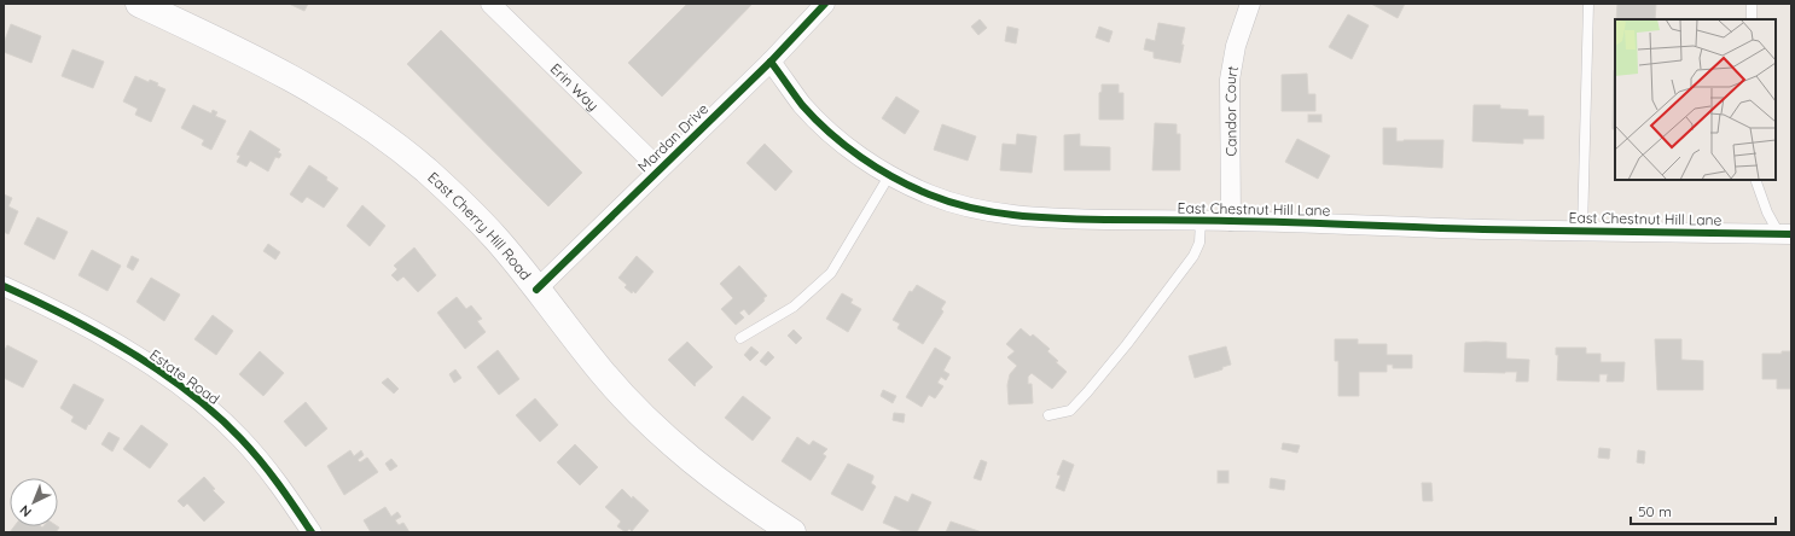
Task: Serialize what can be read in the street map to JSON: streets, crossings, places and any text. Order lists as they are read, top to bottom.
{
  "streets": {
    "main road": ["East Cherry Hill Road"],
    "street": [
      "Erin Way",
      "Candor Court",
      "Mardan Drive",
      "East Chestnut Hill Lane",
      "Estate Road"
    ]
  },
  "crossings": [
    ["Erin Way", "Mardan Drive"],
    ["Candor Court", "East Chestnut Hill Lane"],
    ["Mardan Drive", "East Chestnut Hill Lane"],
    ["Mardan Drive", "East Cherry Hill Road"]
  ],
  "scale_bar": "50 m",
  "north": "bottom left"
}
